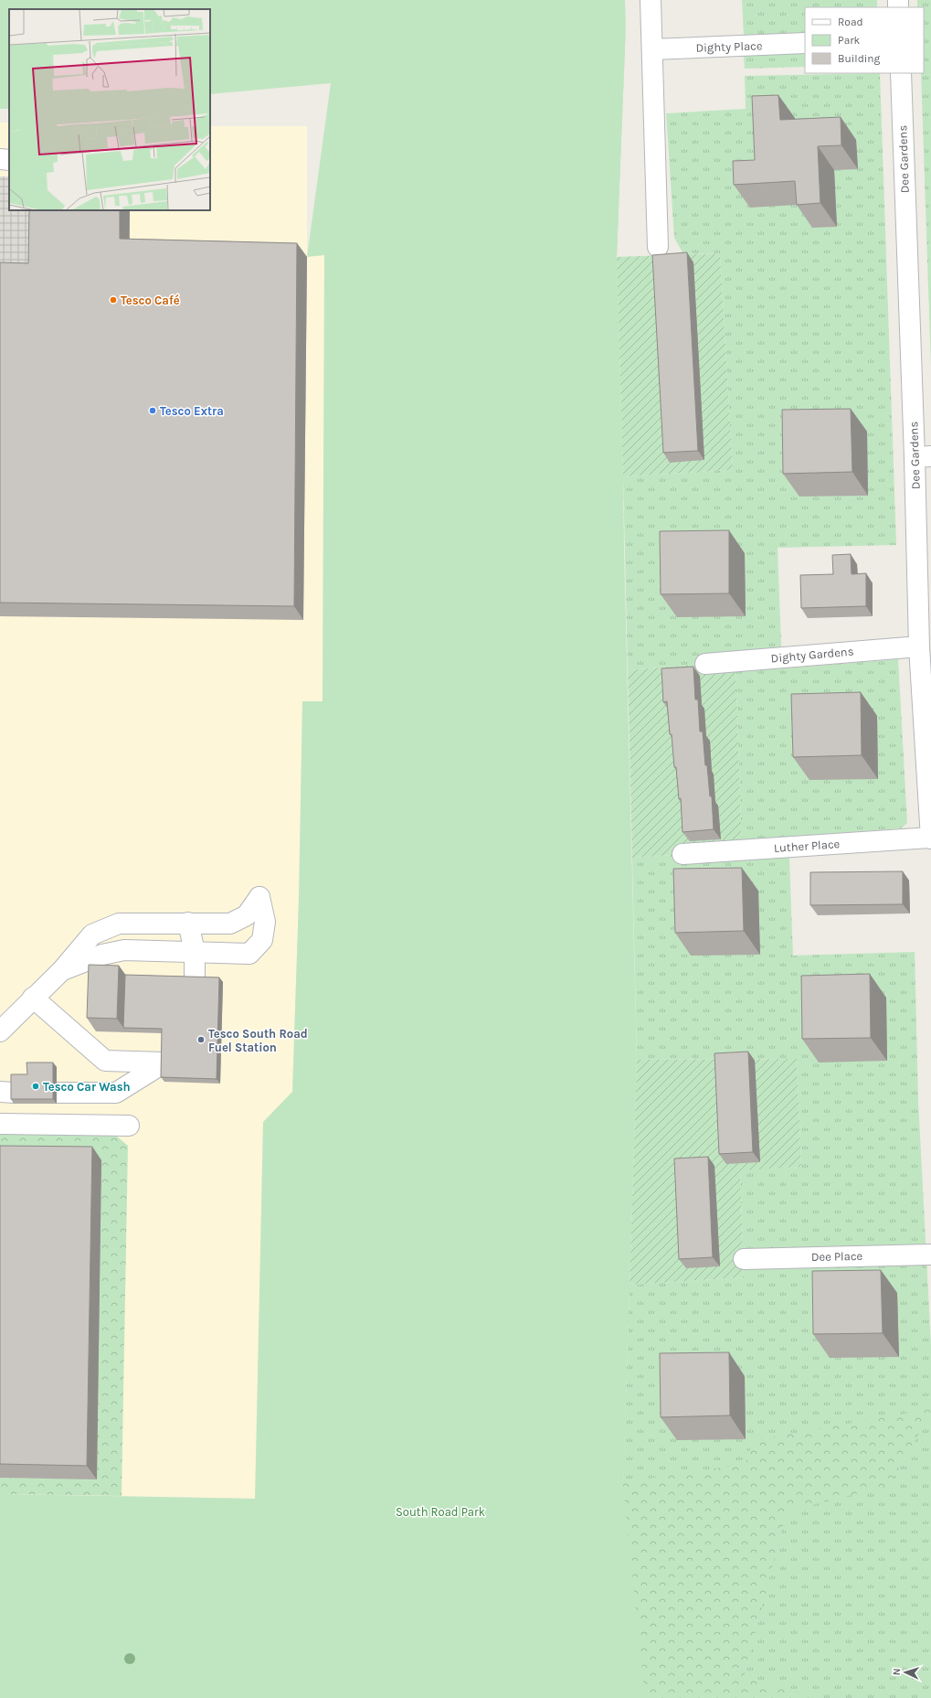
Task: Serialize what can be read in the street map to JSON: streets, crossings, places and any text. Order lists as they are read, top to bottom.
{
  "streets": {
    "street": [
      "Dighty Place",
      "Dee Gardens",
      "Dighty Gardens",
      "Luther Place",
      "Dee Place"
    ]
  },
  "crossings": [
    ["Dee Gardens", "Dighty Gardens"],
    ["Dee Gardens", "Luther Place"]
  ],
  "parks": ["South Road Park"],
  "places": [
    "Tesco Café",
    "Tesco Extra",
    "Tesco South Road Fuel Station",
    "Tesco Car Wash"
  ],
  "legend": ["Road", "Park", "Building"],
  "north": "left"
}
